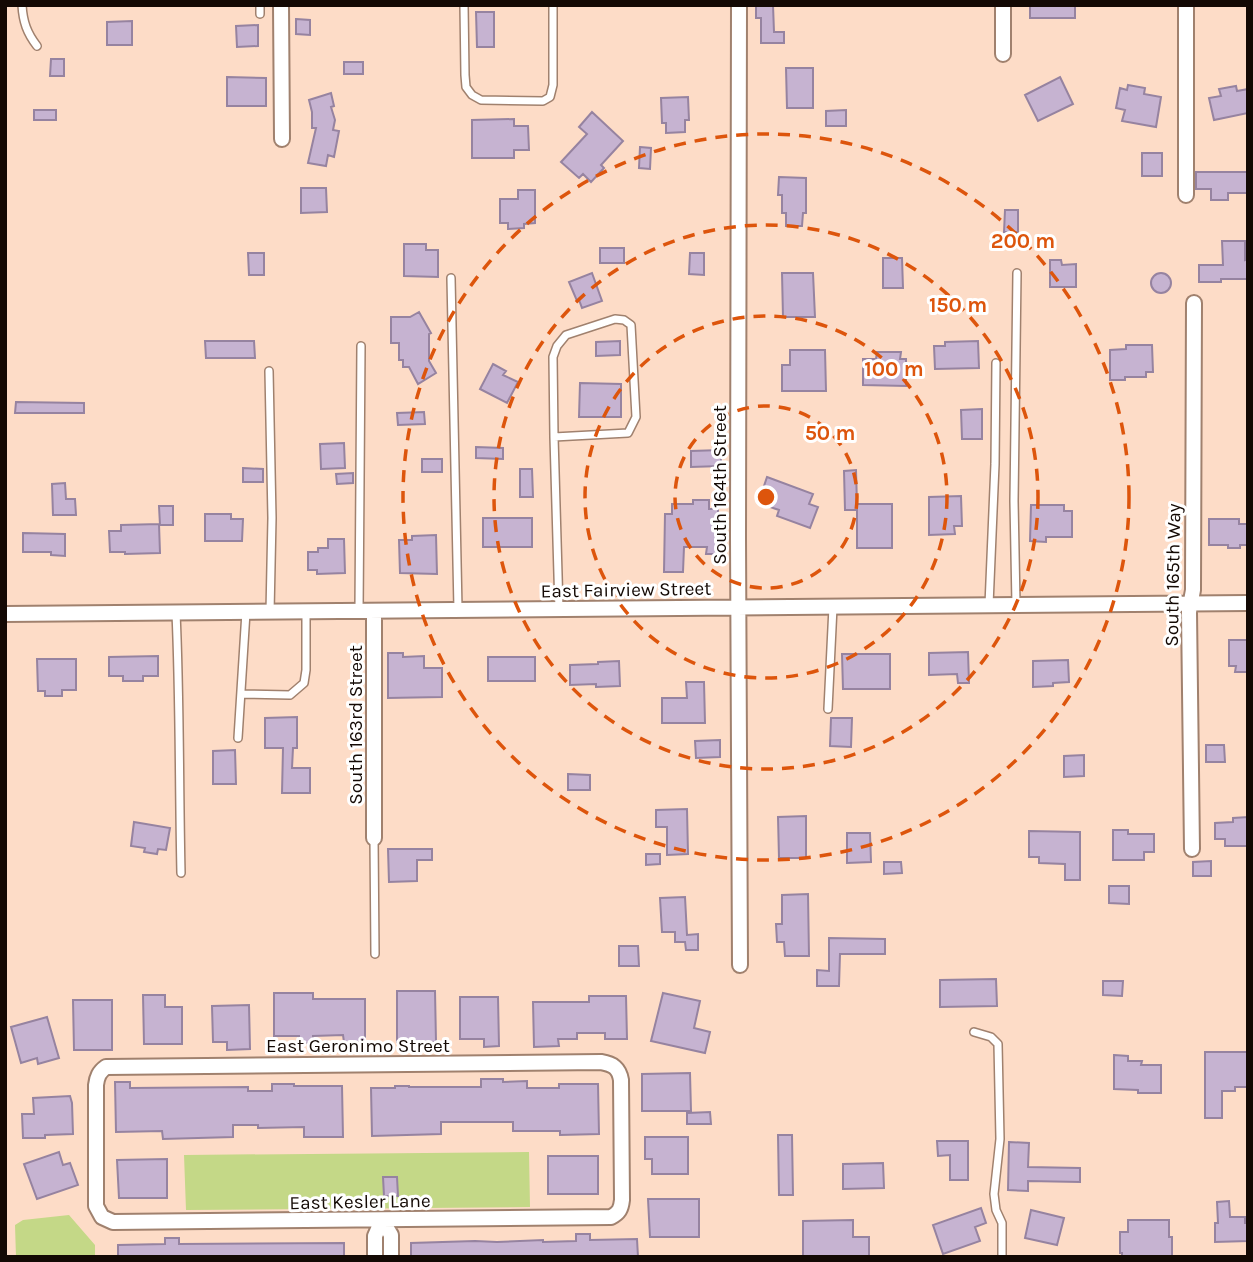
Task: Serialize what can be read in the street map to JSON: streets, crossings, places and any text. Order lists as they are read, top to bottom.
{
  "streets": {
    "street": [
      "South 164th Street",
      "South 165th Way",
      "East Fairview Street",
      "South 163rd Street",
      "East Geronimo Street",
      "East Kesler Lane"
    ]
  },
  "crossings": [
    ["South 164th Street", "East Fairview Street"],
    ["South 165th Way", "East Fairview Street"],
    ["East Fairview Street", "South 163rd Street"],
    ["East Geronimo Street", "East Kesler Lane"]
  ],
  "rings": [
    "200 m",
    "150 m",
    "100 m",
    "50 m"
  ]
}
